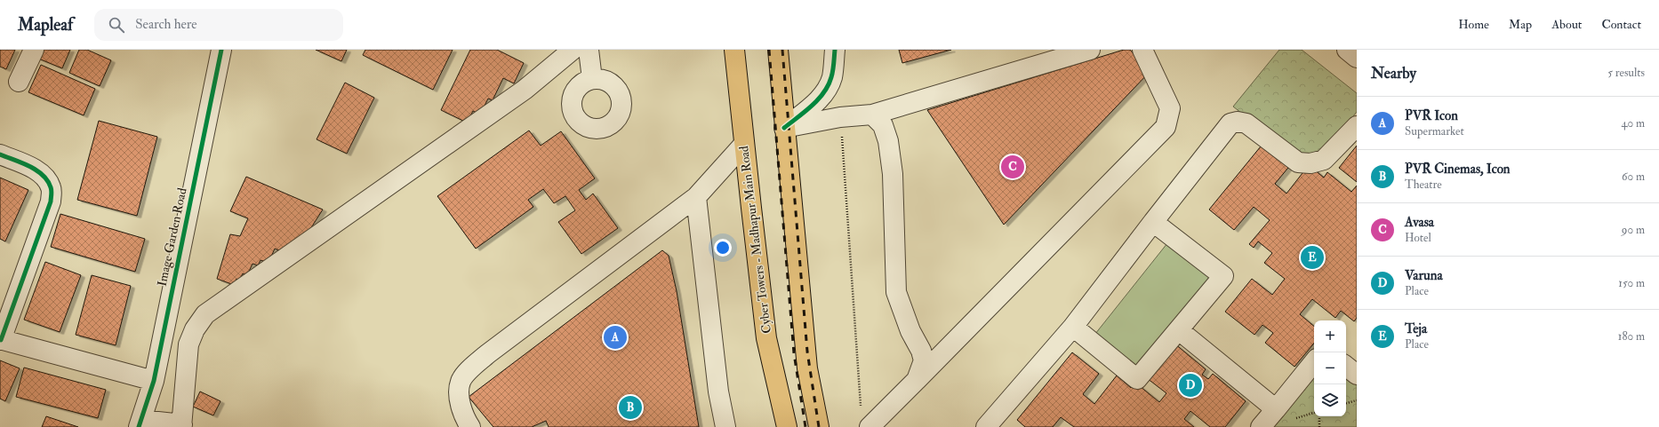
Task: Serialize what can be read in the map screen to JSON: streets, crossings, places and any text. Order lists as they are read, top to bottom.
{
  "streets": {
    "main road": ["Cyber Towers - Madhapur Main Road"],
    "street": ["Image Garden Road"]
  },
  "page": {
    "header": "Mapleaf",
    "search": "Search here",
    "nav": [
      "Home",
      "Map",
      "About",
      "Contact"
    ],
    "heading": ["Nearby", "5 results"],
    "list": [
      {
        "mark": "A",
        "name": "PVR Icon",
        "note": "Supermarket",
        "value": "40 m"
      },
      {
        "mark": "B",
        "name": "PVR Cinemas, Icon",
        "note": "Theatre",
        "value": "60 m"
      },
      {
        "mark": "C",
        "name": "Avasa",
        "note": "Hotel",
        "value": "90 m"
      },
      {
        "mark": "D",
        "name": "Varuna",
        "note": "Place",
        "value": "150 m"
      },
      {
        "mark": "E",
        "name": "Teja",
        "note": "Place",
        "value": "180 m"
      }
    ],
    "pins": [
      "C",
      "E",
      "A",
      "D",
      "B"
    ],
    "map_buttons": ["+", "−"]
  }
}
